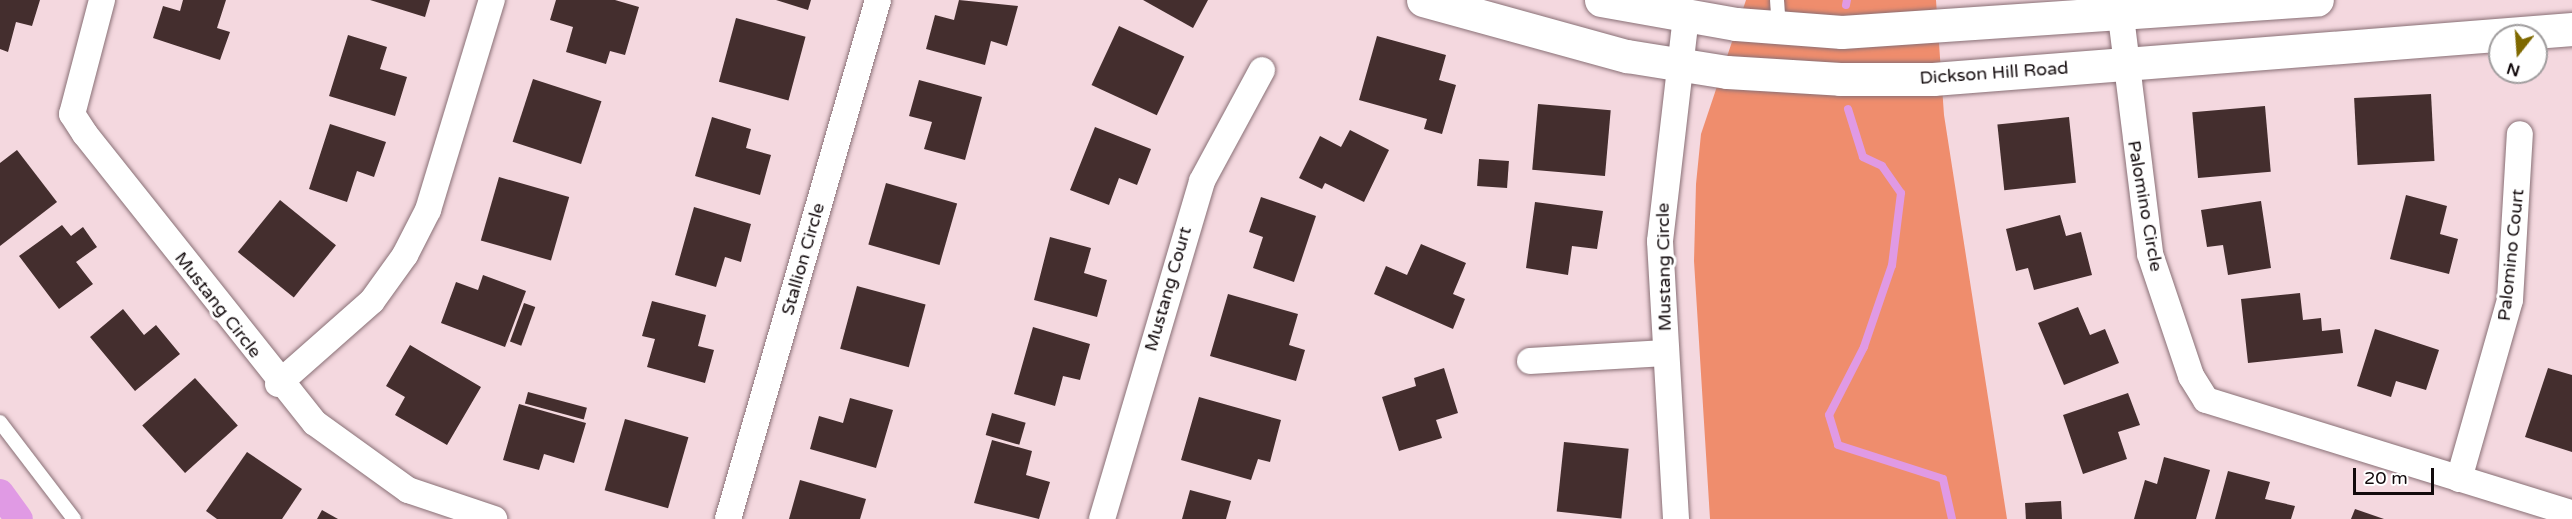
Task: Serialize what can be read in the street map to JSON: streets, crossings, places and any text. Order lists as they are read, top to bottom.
{
  "streets": {
    "street": [
      "Dickson Hill Road",
      "Palomino Circle",
      "Palomino Court",
      "Stallion Circle",
      "Mustang Circle",
      "Mustang Court"
    ]
  },
  "crossings": [
    ["Dickson Hill Road", "Palomino Circle"],
    ["Dickson Hill Road", "Mustang Circle"],
    ["Palomino Circle", "Palomino Court"]
  ],
  "scale_bar": "20 m",
  "north": "bottom"
}
